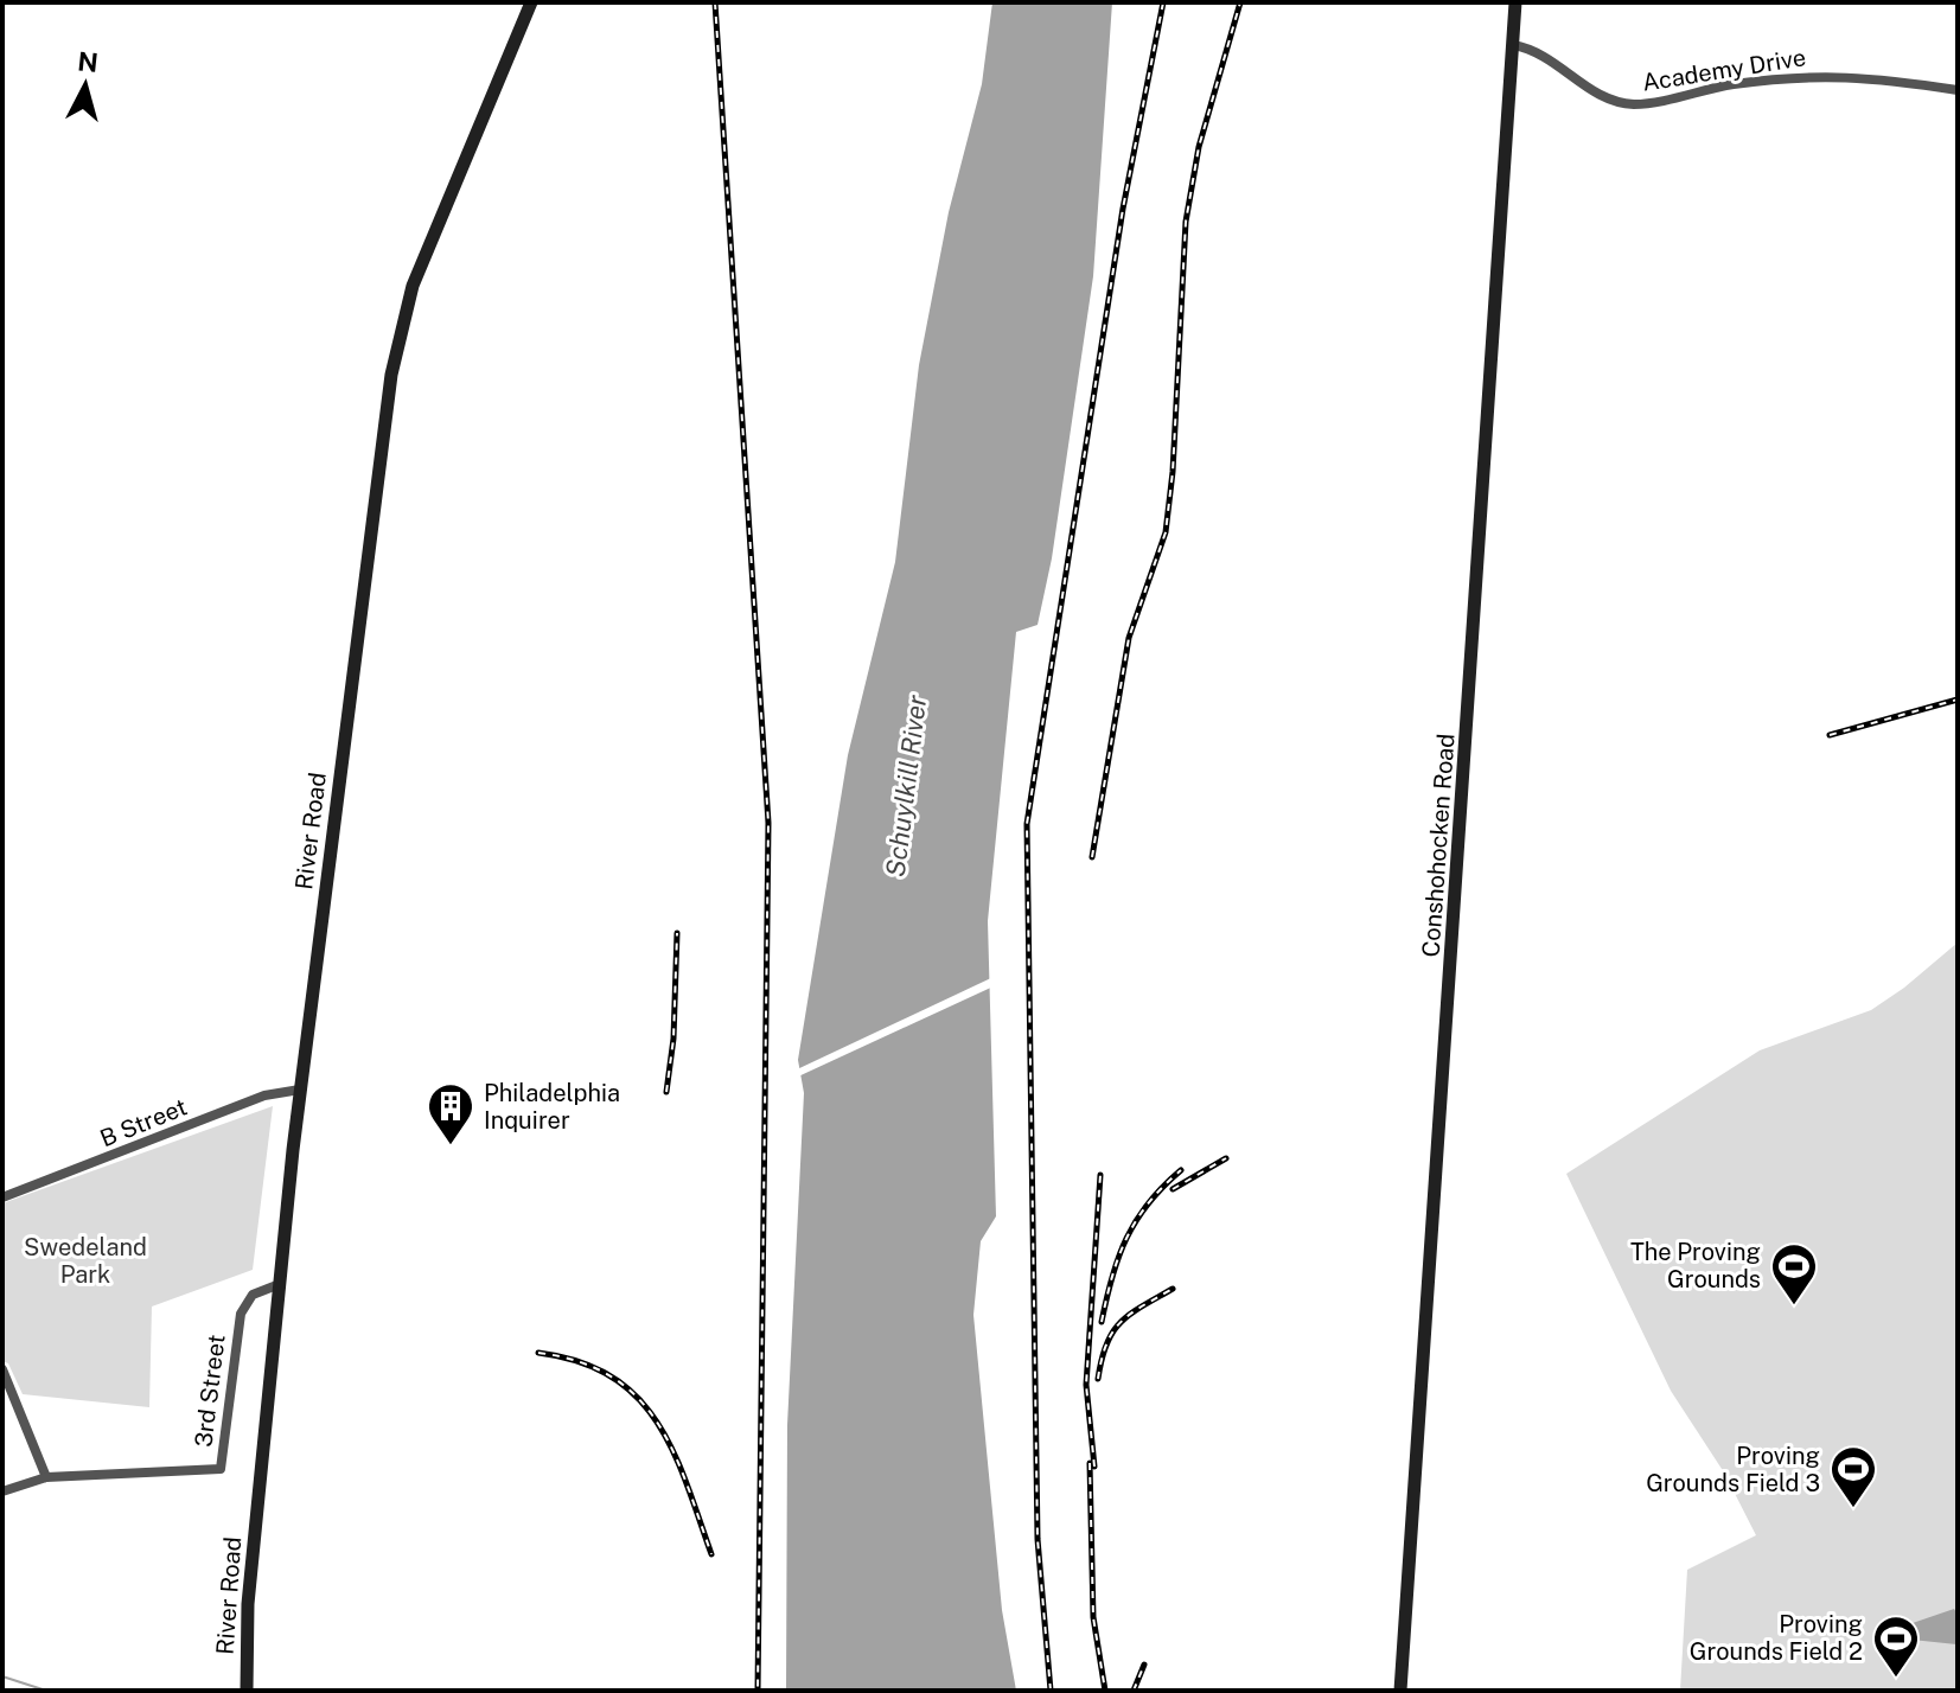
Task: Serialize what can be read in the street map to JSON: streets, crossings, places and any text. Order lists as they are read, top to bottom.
{
  "streets": {
    "main road": ["River Road", "Conshohocken Road"],
    "street": ["Academy Drive", "B Street", "3rd Street"]
  },
  "crossings": [
    ["Academy Drive", "Conshohocken Road"],
    ["River Road", "B Street"],
    ["River Road", "3rd Street"]
  ],
  "water": ["Schuylkill River"],
  "parks": ["Swedeland Park"],
  "places": {
    "building": ["Philadelphia Inquirer"],
    "sports": ["The Proving Grounds", "Proving Grounds Field 3", "Proving Grounds Field 2"]
  },
  "north": "top"
}
